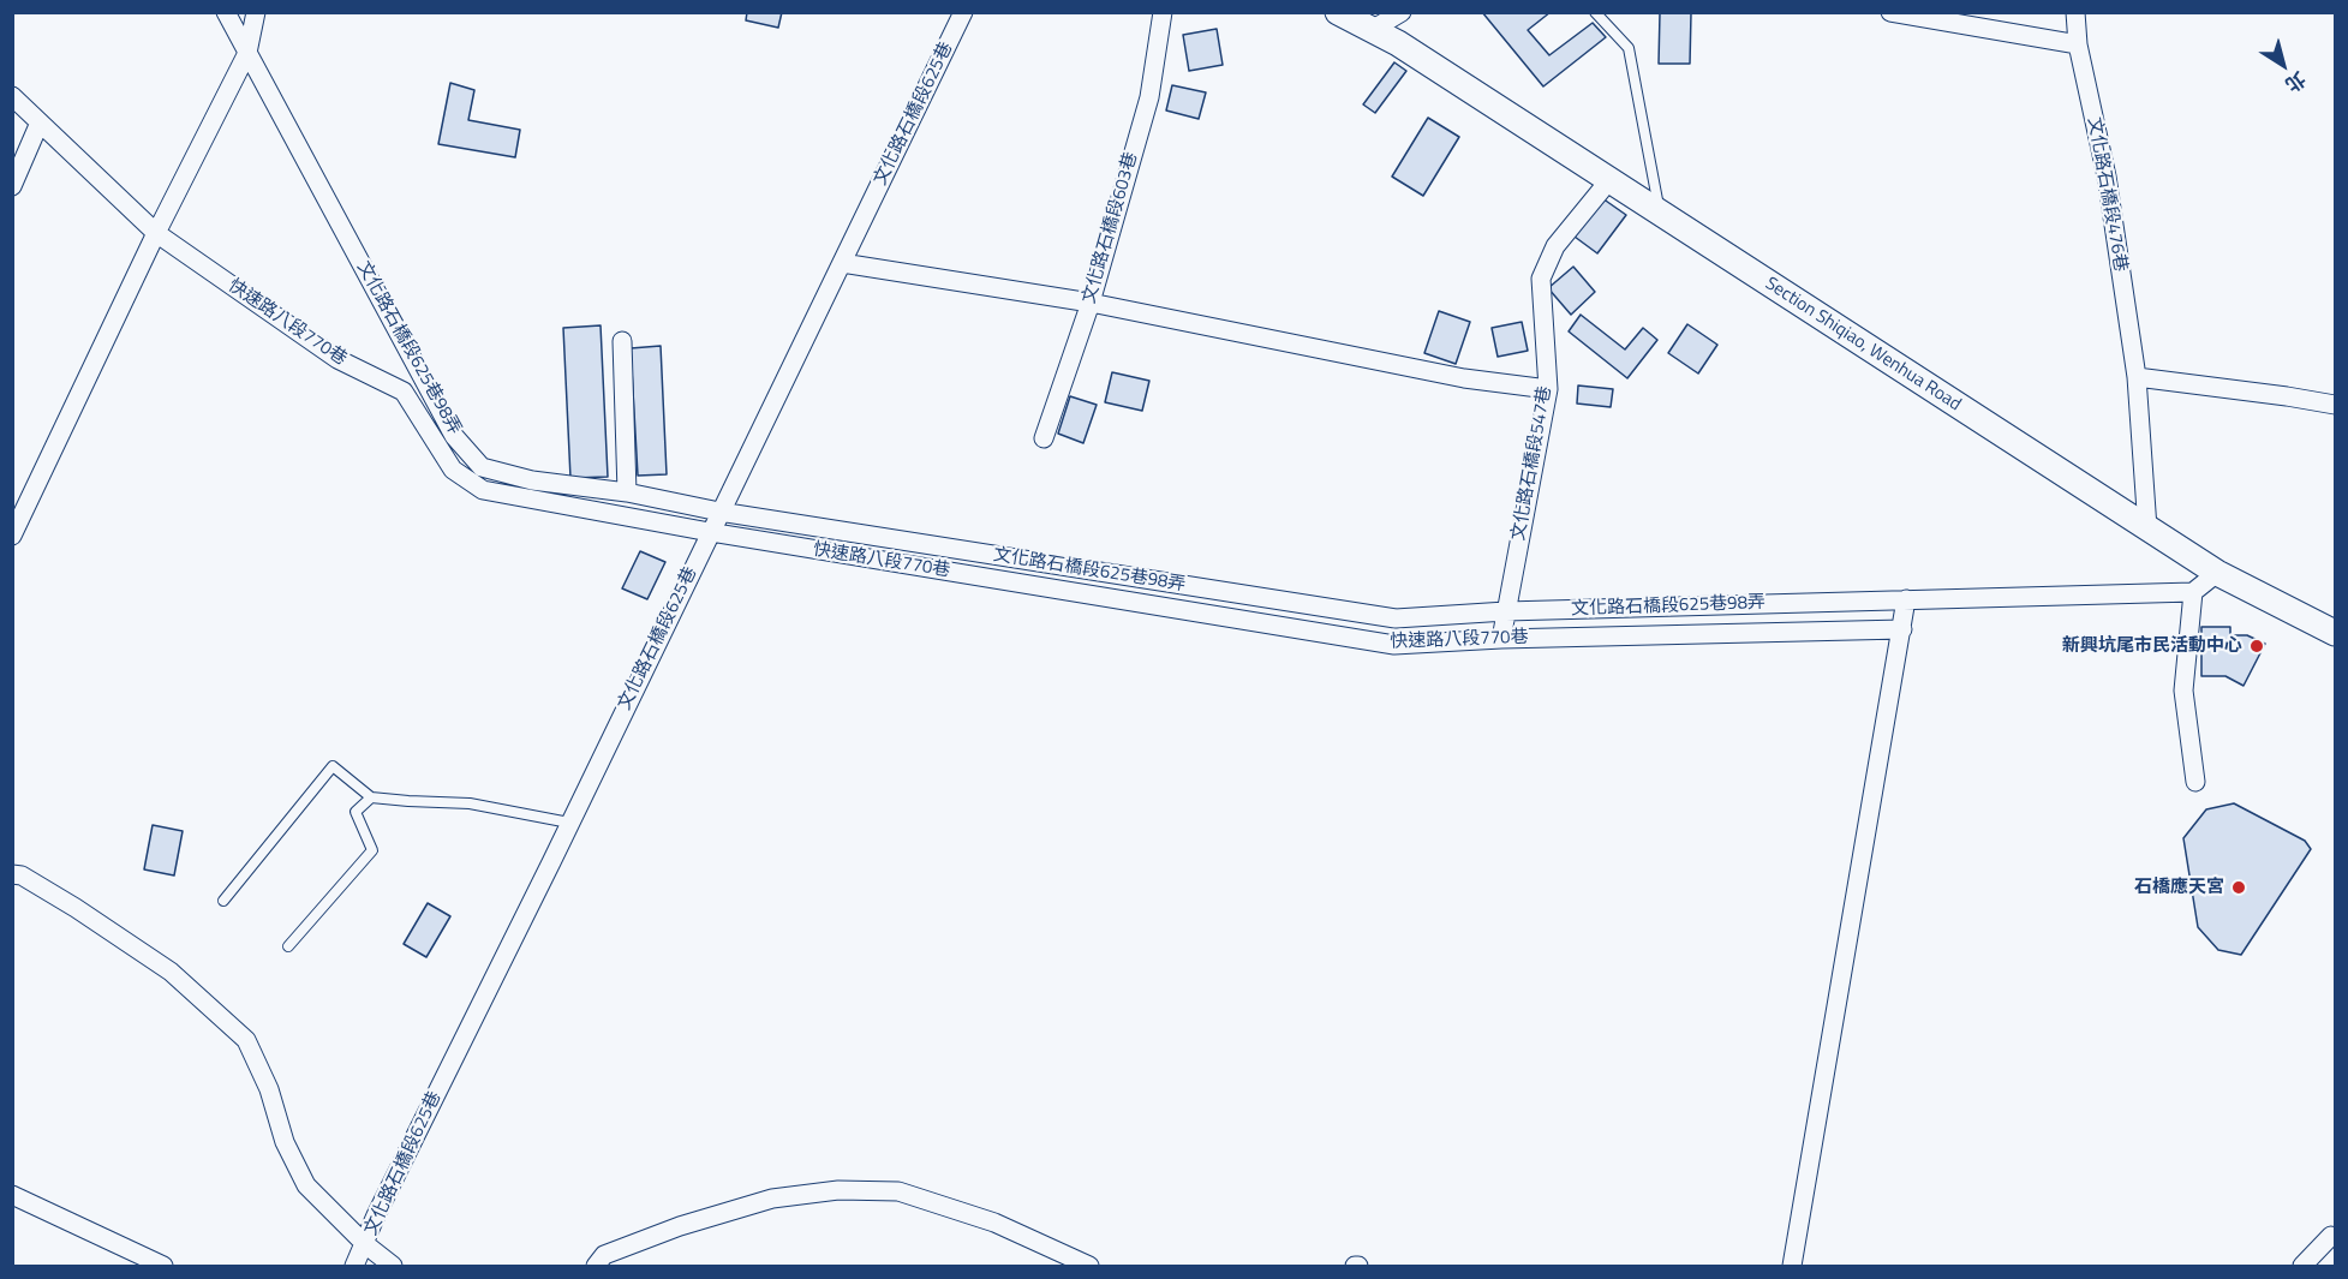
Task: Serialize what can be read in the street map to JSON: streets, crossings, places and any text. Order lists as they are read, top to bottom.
{
  "streets": {
    "main road": ["Section Shiqiao, Wenhua Road"],
    "street": [
      "文化路石橋段625巷",
      "文化路石橋段476巷",
      "文化路石橋段603巷",
      "快速路八段770巷",
      "文化路石橋段625巷98弄",
      "文化路石橋段547巷"
    ]
  },
  "crossings": [
    ["文化路石橋段625巷", "快速路八段770巷"],
    ["文化路石橋段625巷", "文化路石橋段625巷98弄"],
    ["文化路石橋段476巷", "Section Shiqiao, Wenhua Road"],
    ["快速路八段770巷", "文化路石橋段547巷"],
    ["Section Shiqiao, Wenhua Road", "文化路石橋段547巷"],
    ["文化路石橋段625巷98弄", "文化路石橋段547巷"]
  ],
  "places": ["新興坑尾市民活動中心", "石橋應天宮"],
  "north": "bottom right"
}
